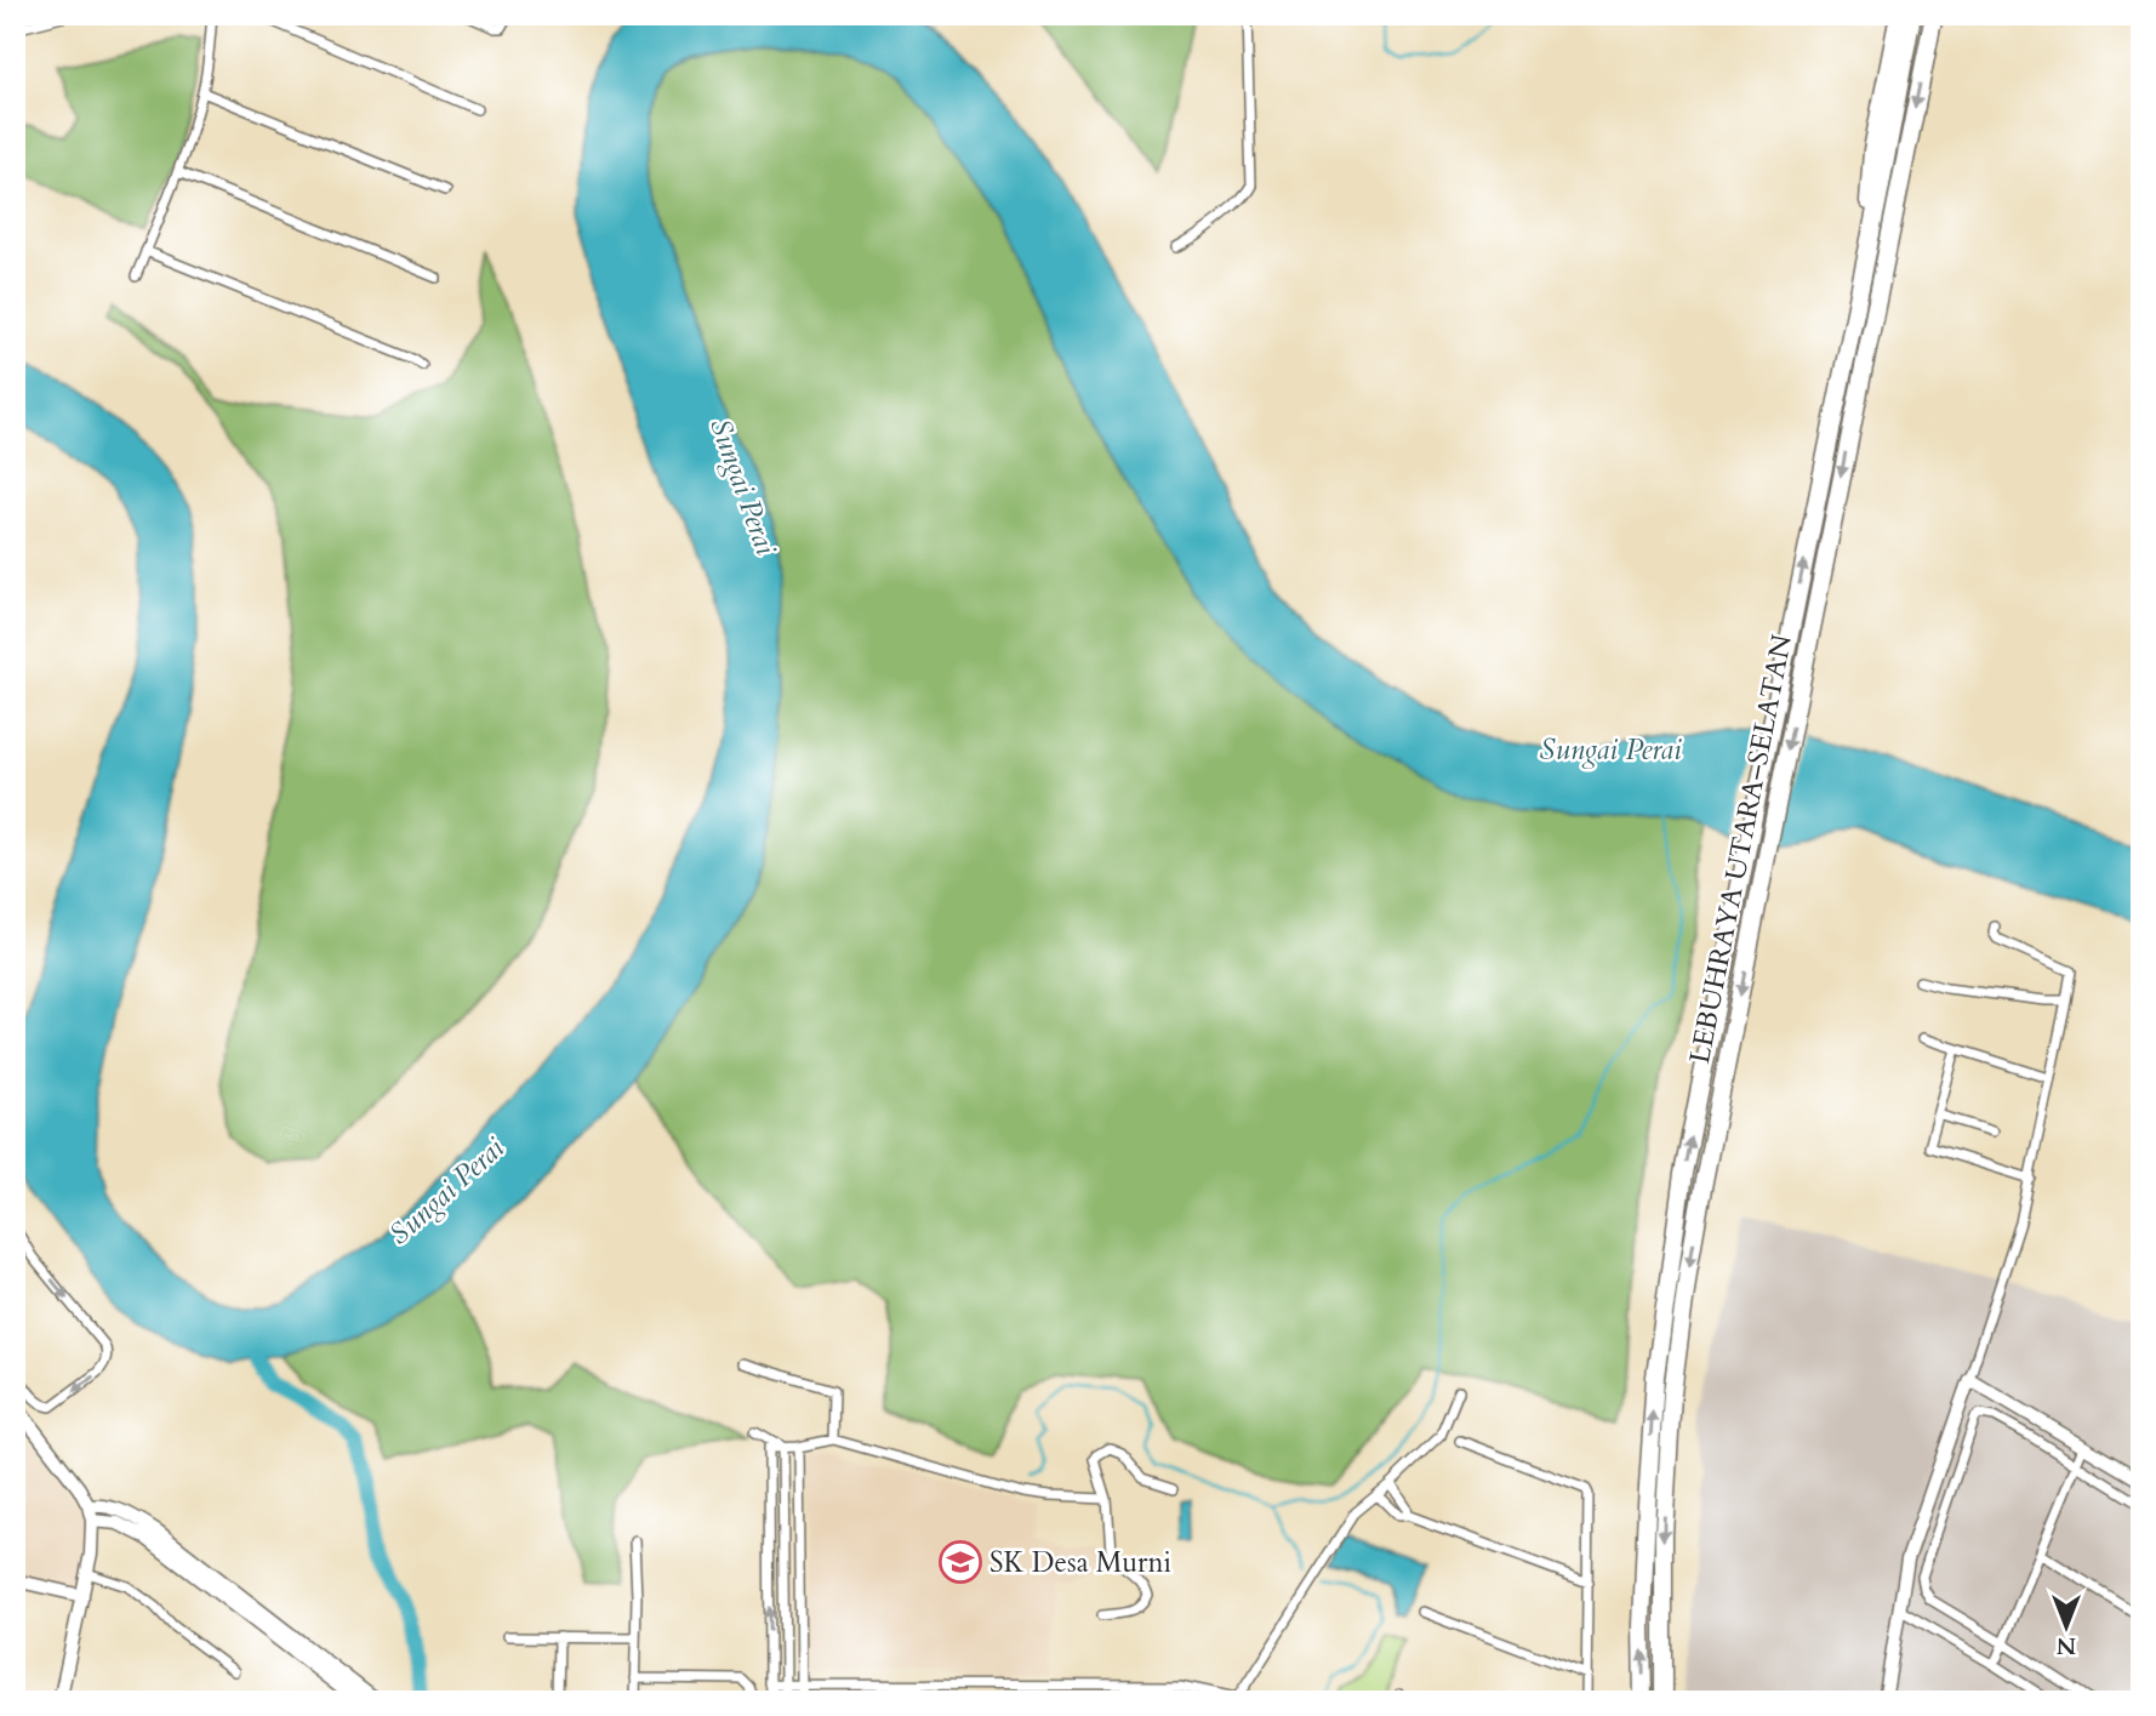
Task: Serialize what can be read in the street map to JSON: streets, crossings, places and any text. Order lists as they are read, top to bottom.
{
  "streets": {
    "highway": ["LEBUHRAYA UTARA–SELATAN"]
  },
  "water": ["Sungai Perai"],
  "places": {
    "school or university": ["SK Desa Murni"]
  },
  "north": "bottom"
}
